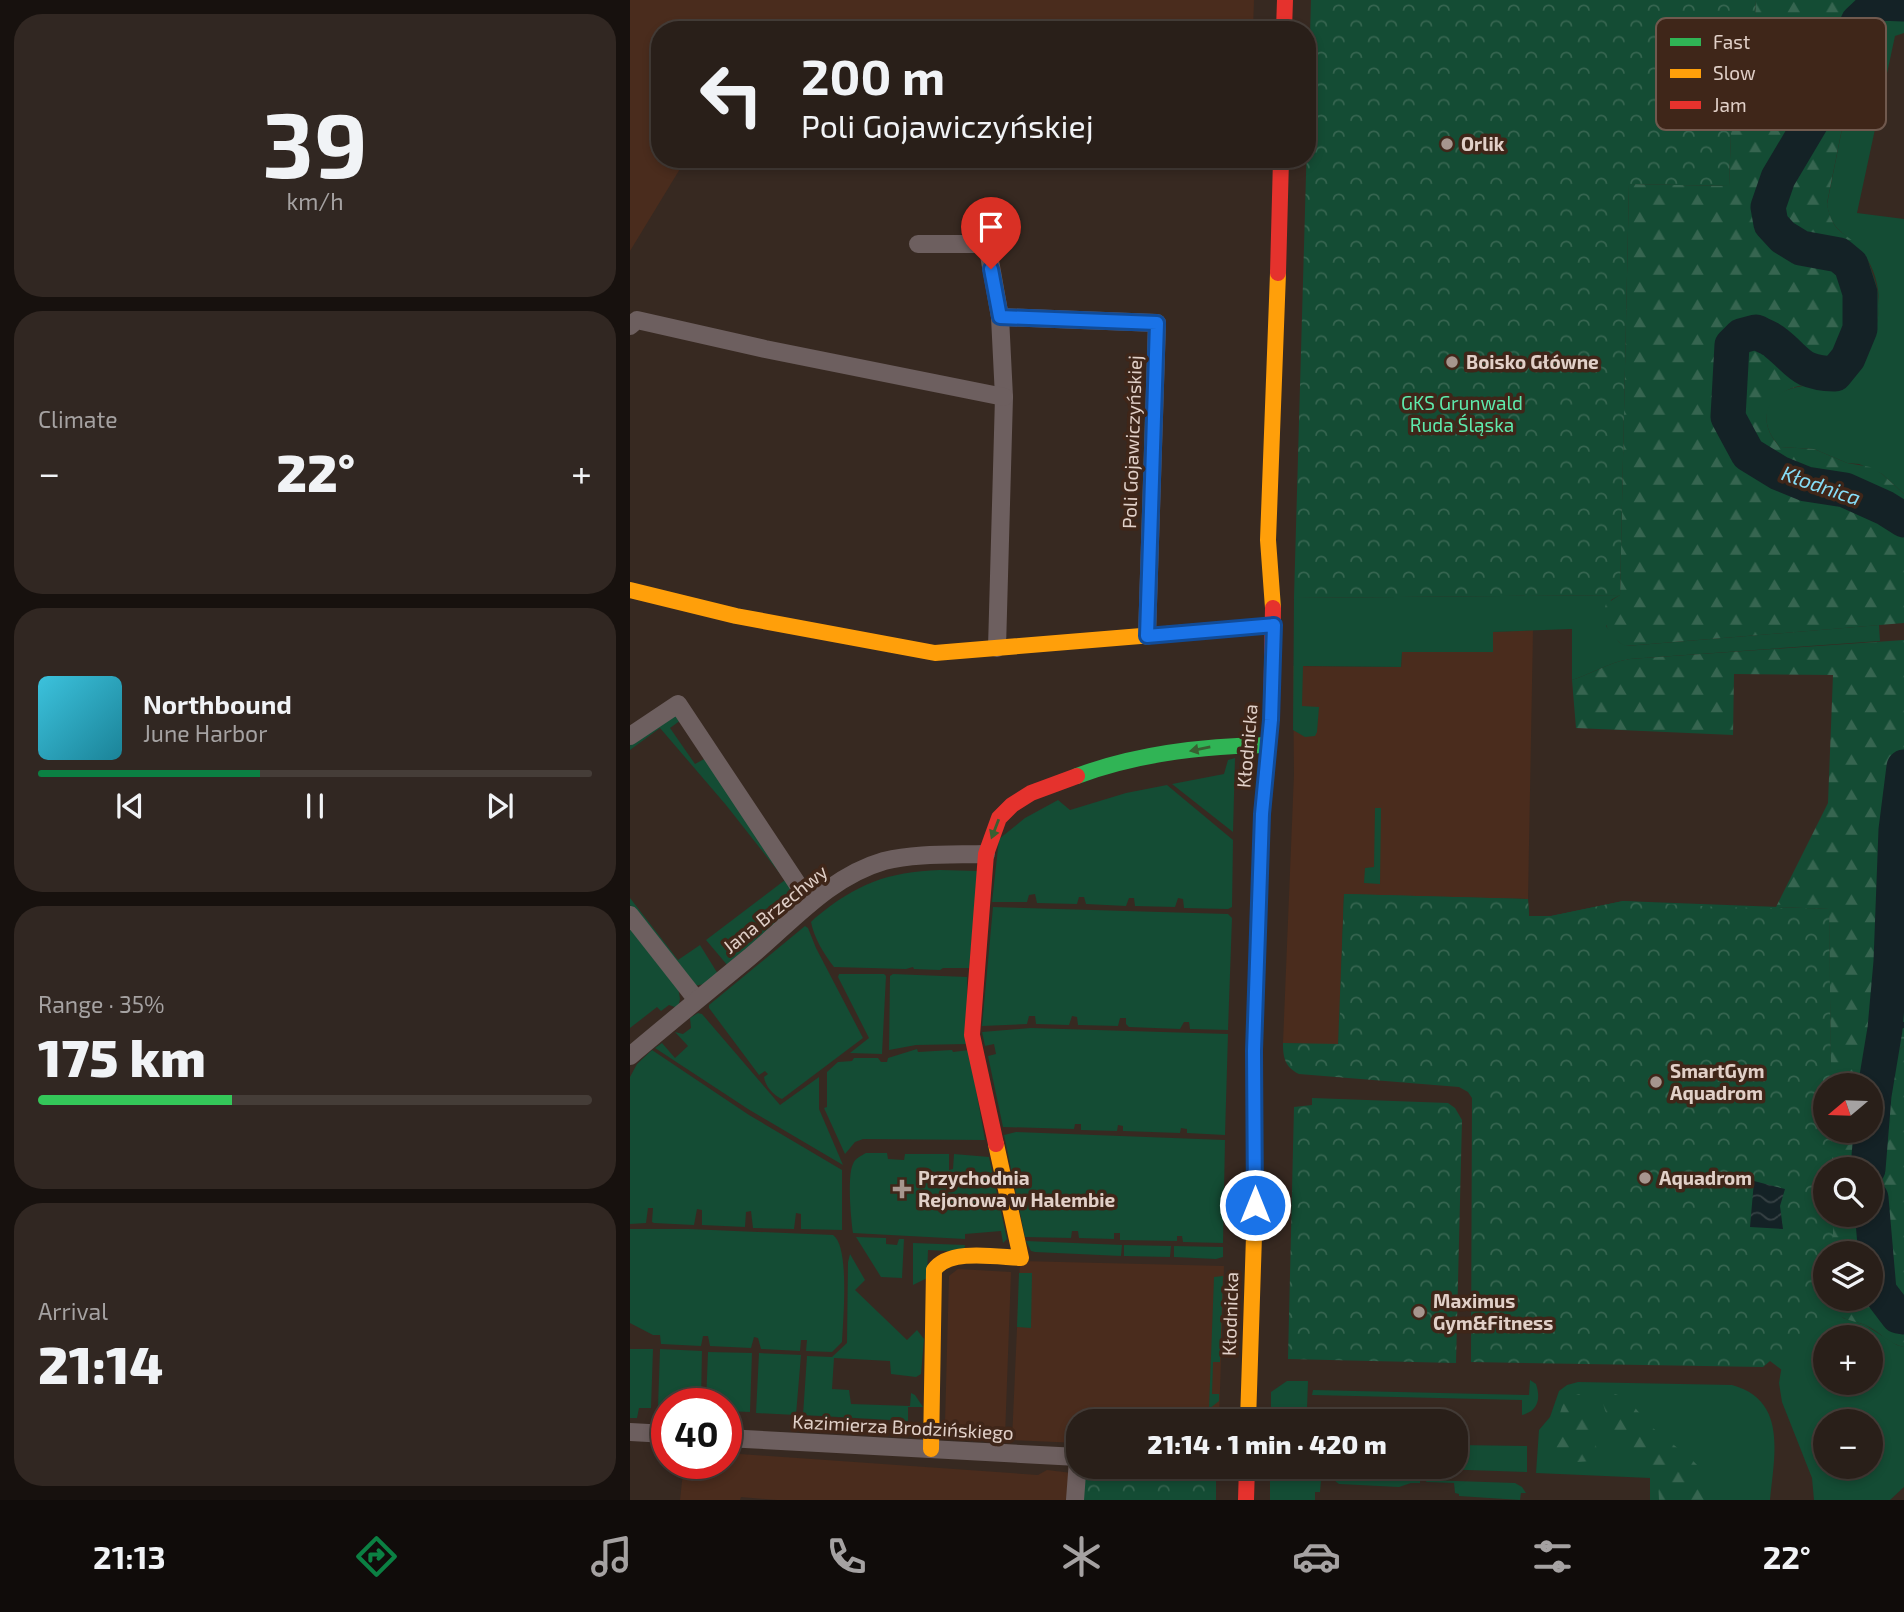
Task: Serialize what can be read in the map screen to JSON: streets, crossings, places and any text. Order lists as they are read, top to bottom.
{
  "streets": {
    "street": [
      "Poli Gojawiczyńskiej",
      "Kłodnicka",
      "Jana Brzechwy",
      "Kazimierza Brodzińskiego"
    ]
  },
  "water": ["Kłodnica"],
  "parks": ["GKS Grunwald Ruda Śląska"],
  "places": {
    "other": [
      "Orlik",
      "Boisko Główne",
      "SmartGym Aquadrom",
      "Aquadrom",
      "Maximus Gym&Fitness"
    ],
    "health": ["Przychodnia Rejonowa w Halembie"]
  },
  "legend": ["Fast", "Slow", "Jam"],
  "north": "left",
  "page": {
    "tile": [
      ["39", "km/h"],
      "Climate",
      ["Range · 35%", "175 km"],
      ["Arrival", "21:14"]
    ],
    "turn": ["200 m", "Poli Gojawiczyńskiej"],
    "heat": ["−", "22°", "+"],
    "song": ["Northbound", "June Harbor"],
    "map_buttons": ["+", "−"],
    "limit": "40",
    "trip": "21:14 · 1 min · 420 m",
    "tabs": ["21:13", "22°"]
  }
}
